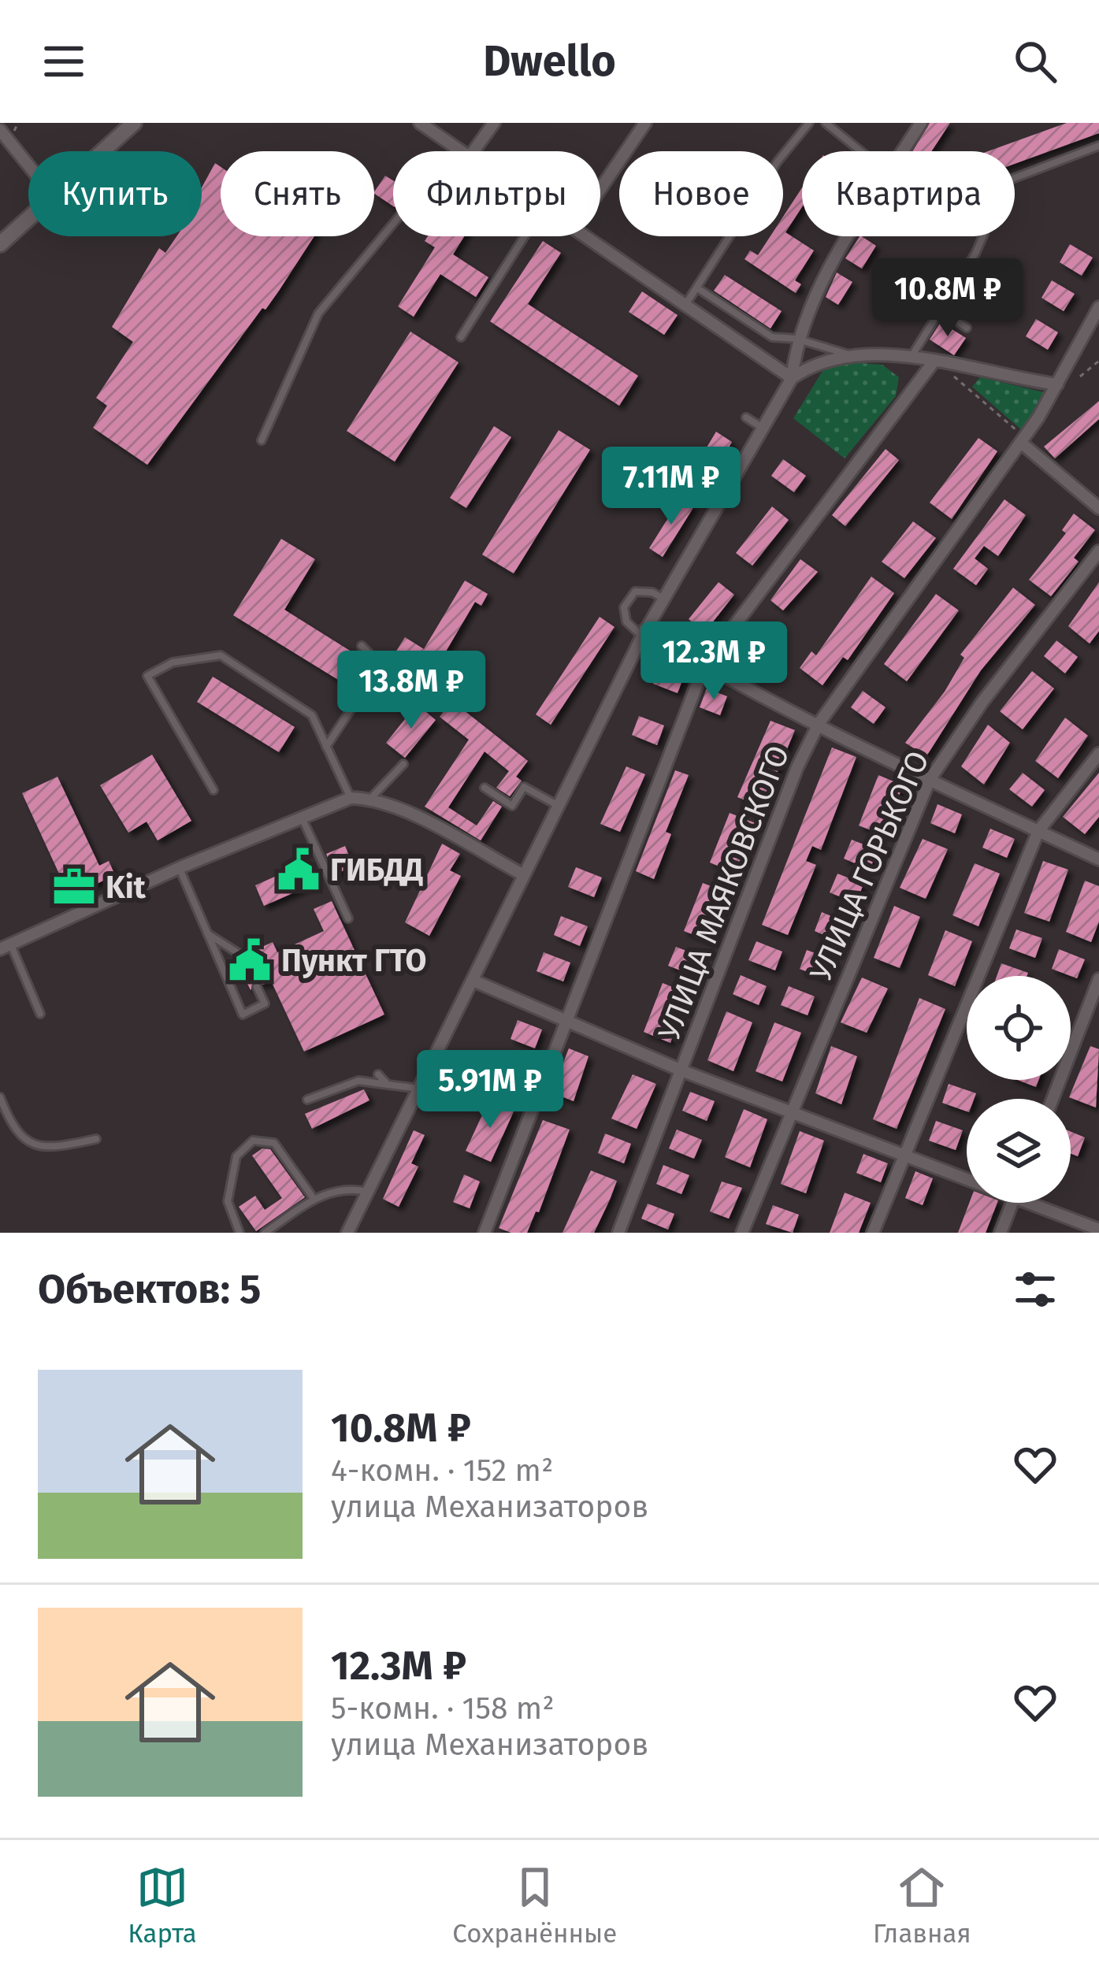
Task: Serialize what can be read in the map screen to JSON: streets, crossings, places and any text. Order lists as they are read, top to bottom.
{
  "streets": {
    "street": ["УЛИЦА ГОРЬКОГО", "УЛИЦА МАЯКОВСКОГО"]
  },
  "places": {
    "public building": ["ГИБДД", "Пункт ГТО"],
    "office": ["Kit"]
  },
  "page": {
    "header": "Dwello",
    "chip": [
      "Купить",
      "Снять",
      "Фильтры",
      "Новое",
      "Квартира"
    ],
    "price": [
      "10.8M ₽",
      "7.11M ₽",
      "12.3M ₽",
      "13.8M ₽",
      "5.91M ₽"
    ],
    "heading": "Объектов: 5",
    "list": [
      {
        "name": "10.8M ₽",
        "note": "4-комн. · 152 m² · улица Механизаторов"
      },
      {
        "name": "12.3M ₽",
        "note": "5-комн. · 158 m² · улица Механизаторов"
      }
    ],
    "tabs": ["Карта", "Сохранённые", "Главная"]
  }
}
